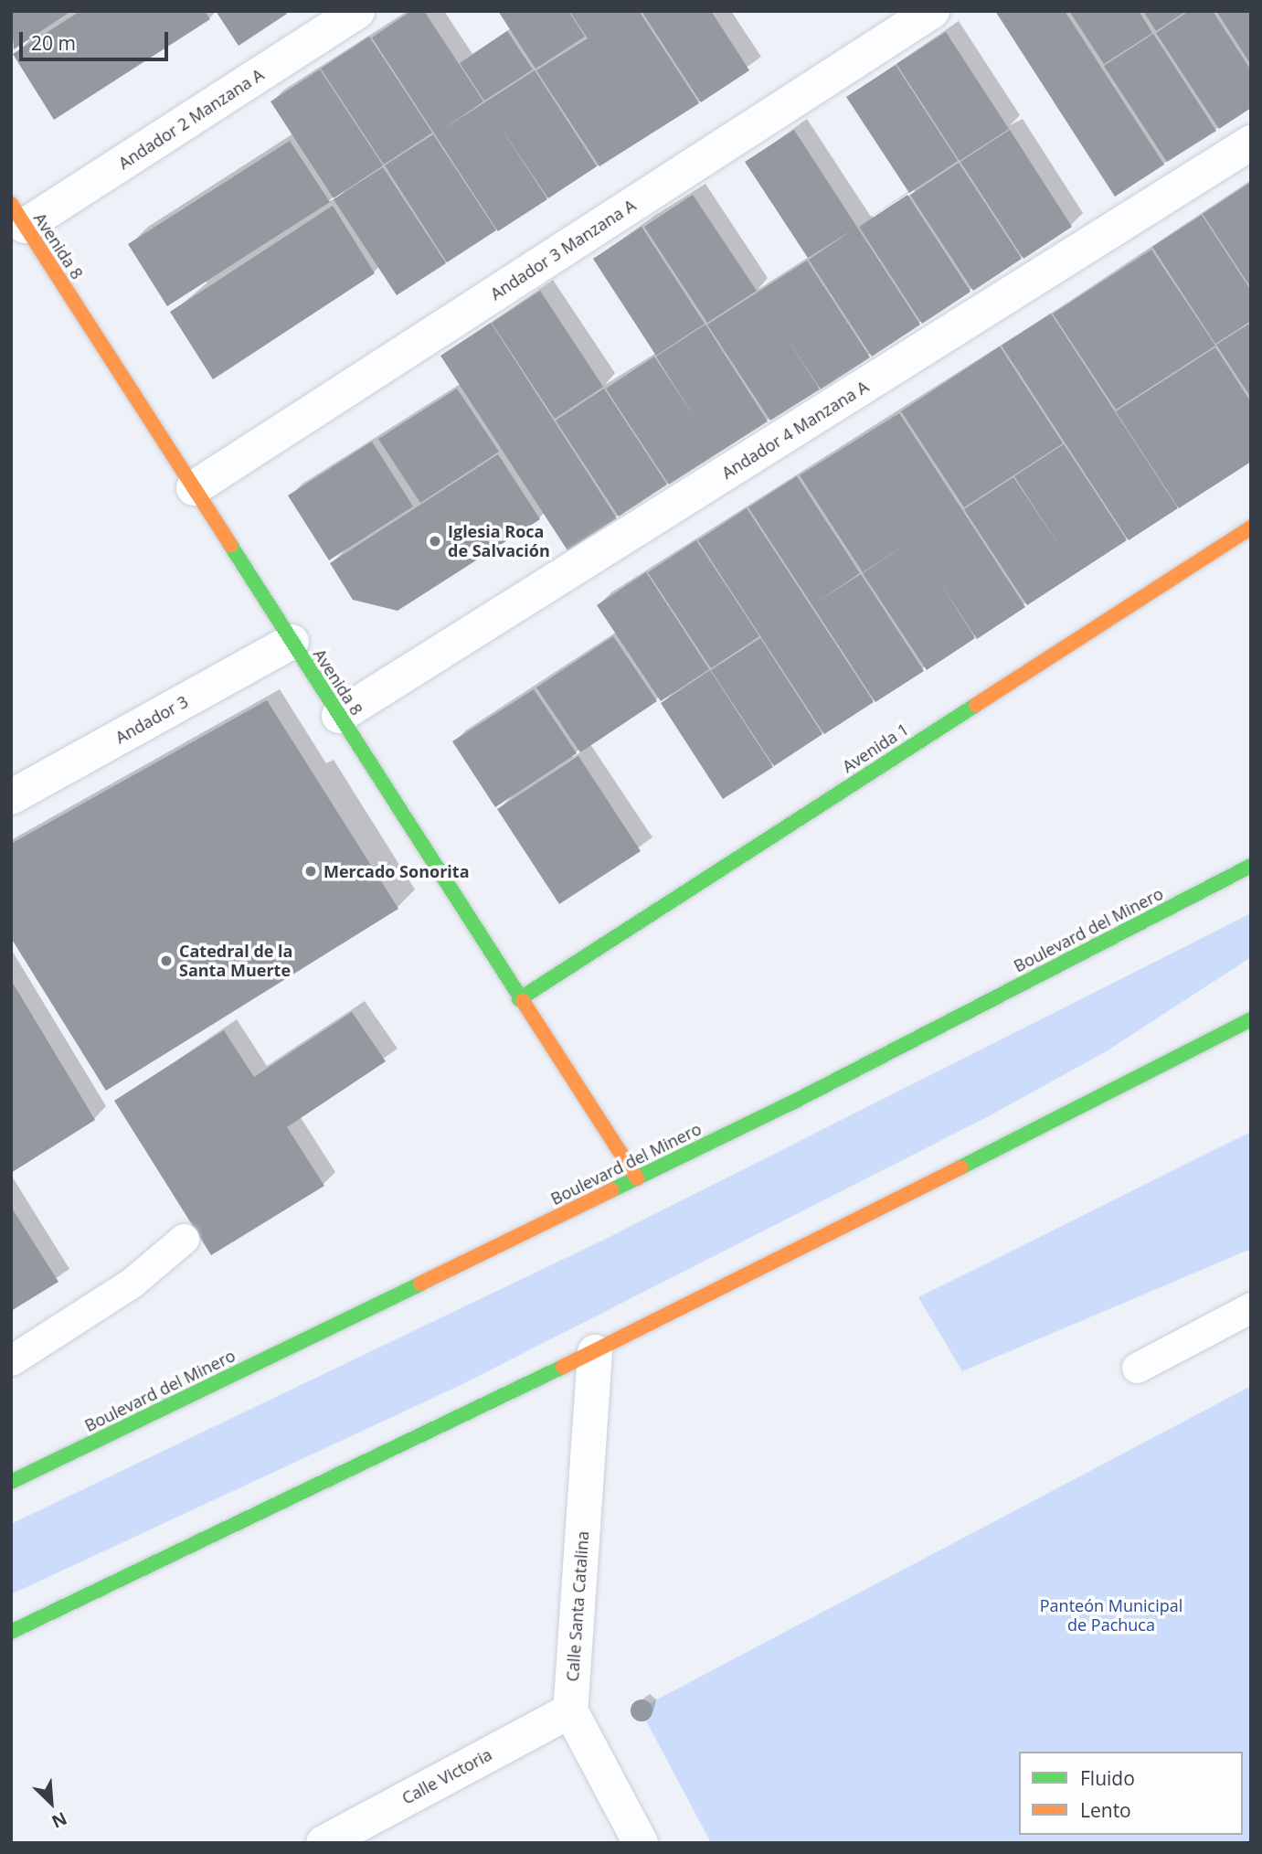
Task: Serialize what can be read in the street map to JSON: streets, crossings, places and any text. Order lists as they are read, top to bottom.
{
  "streets": {
    "main road": ["Avenida 8", "Avenida 1", "Boulevard del Minero"],
    "street": [
      "Andador 2 Manzana A",
      "Andador 3 Manzana A",
      "Andador 4 Manzana A",
      "Andador 3",
      "Calle Santa Catalina",
      "Calle Victoria"
    ]
  },
  "crossings": [
    ["Andador 2 Manzana A", "Avenida 8"],
    ["Avenida 8", "Andador 3 Manzana A"],
    ["Avenida 8", "Andador 4 Manzana A"],
    ["Avenida 8", "Andador 3"],
    ["Avenida 8", "Avenida 1"],
    ["Avenida 8", "Boulevard del Minero"],
    ["Calle Santa Catalina", "Calle Victoria"]
  ],
  "parks": ["Panteón Municipal de Pachuca"],
  "places": ["Iglesia Roca de Salvación", "Mercado Sonorita", "Catedral de la Santa Muerte"],
  "legend": ["Fluido", "Lento"],
  "scale_bar": "20 m",
  "north": "bottom right"
}
